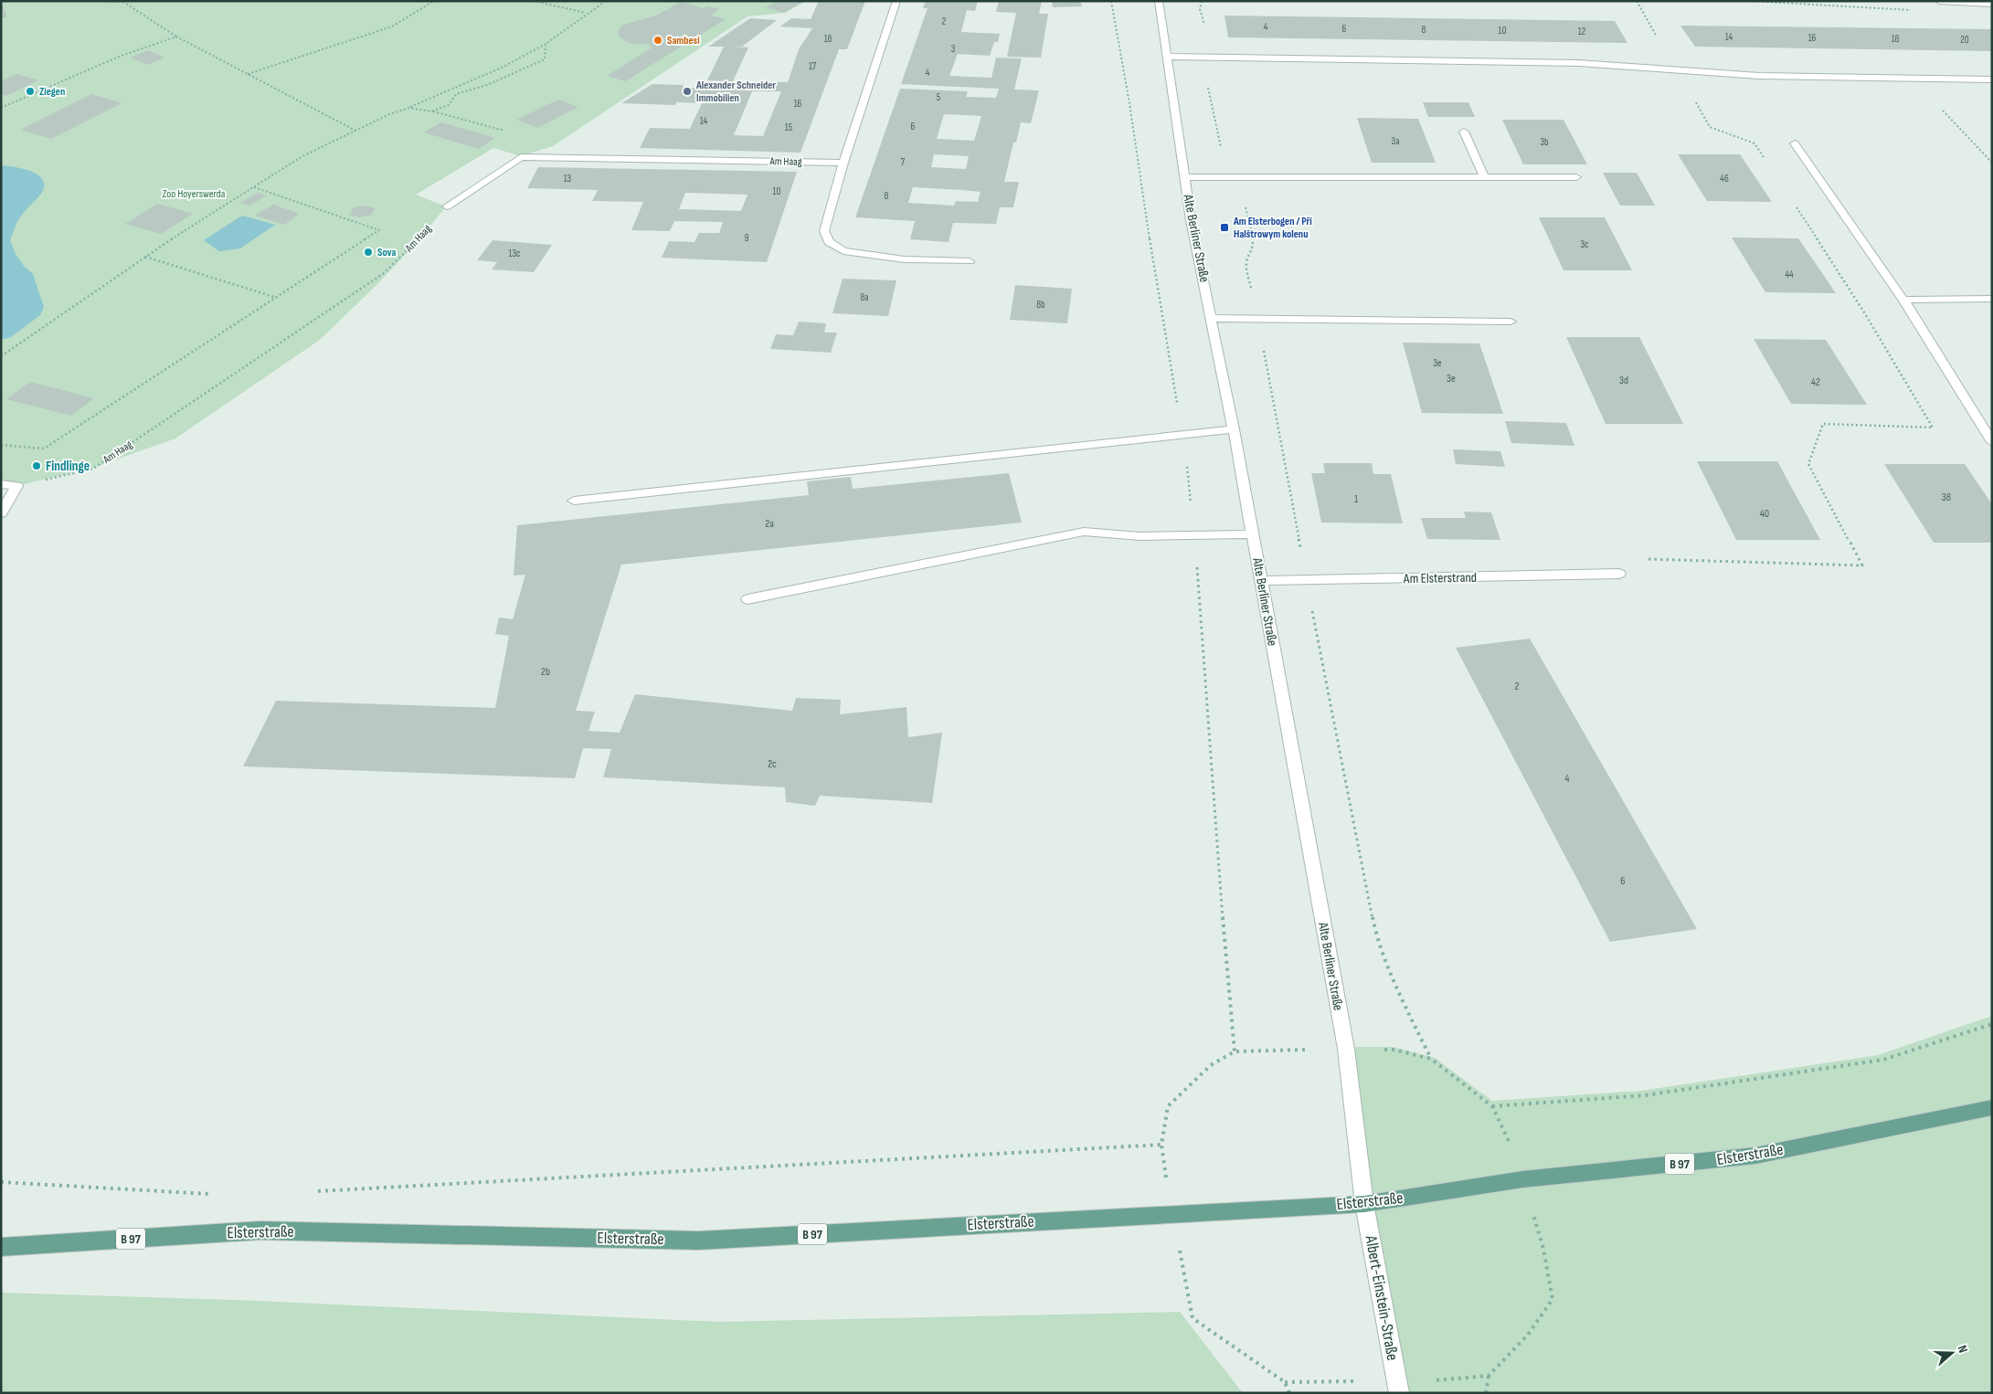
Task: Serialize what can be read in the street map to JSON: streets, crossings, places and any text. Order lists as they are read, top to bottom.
{
  "streets": {
    "main road": ["Elsterstraße", "B 97"],
    "street": [
      "Am Haag",
      "Alte Berliner Straße",
      "Am Elsterstrand",
      "Albert-Einstein-Straße"
    ]
  },
  "crossings": [
    ["Alte Berliner Straße", "Am Elsterstrand"],
    ["Alte Berliner Straße", "Elsterstraße"],
    ["Alte Berliner Straße", "Albert-Einstein-Straße"],
    ["Elsterstraße", "Albert-Einstein-Straße"]
  ],
  "parks": ["Zoo Hoyerswerda"],
  "places": {
    "other": [
      "Sambesi",
      "Ziegen",
      "Alexander Schneider Immobilien",
      "Sova",
      "Findlinge"
    ],
    "transit": ["Am Elsterbogen / Při Halštrowym kolenu"]
  },
  "house_numbers": [
    "2",
    "4",
    "6",
    "8",
    "10",
    "12",
    "14",
    "16",
    "18",
    "18",
    "20",
    "3",
    "17",
    "4",
    "5",
    "16",
    "14",
    "6",
    "15",
    "3a",
    "3b",
    "7",
    "13",
    "46",
    "10",
    "8",
    "9",
    "3c",
    "13c",
    "44",
    "8a",
    "8b",
    "3e",
    "3e",
    "3d",
    "42",
    "38",
    "1",
    "40",
    "2a",
    "2b",
    "2",
    "2c",
    "4",
    "6"
  ],
  "north": "right"
}
